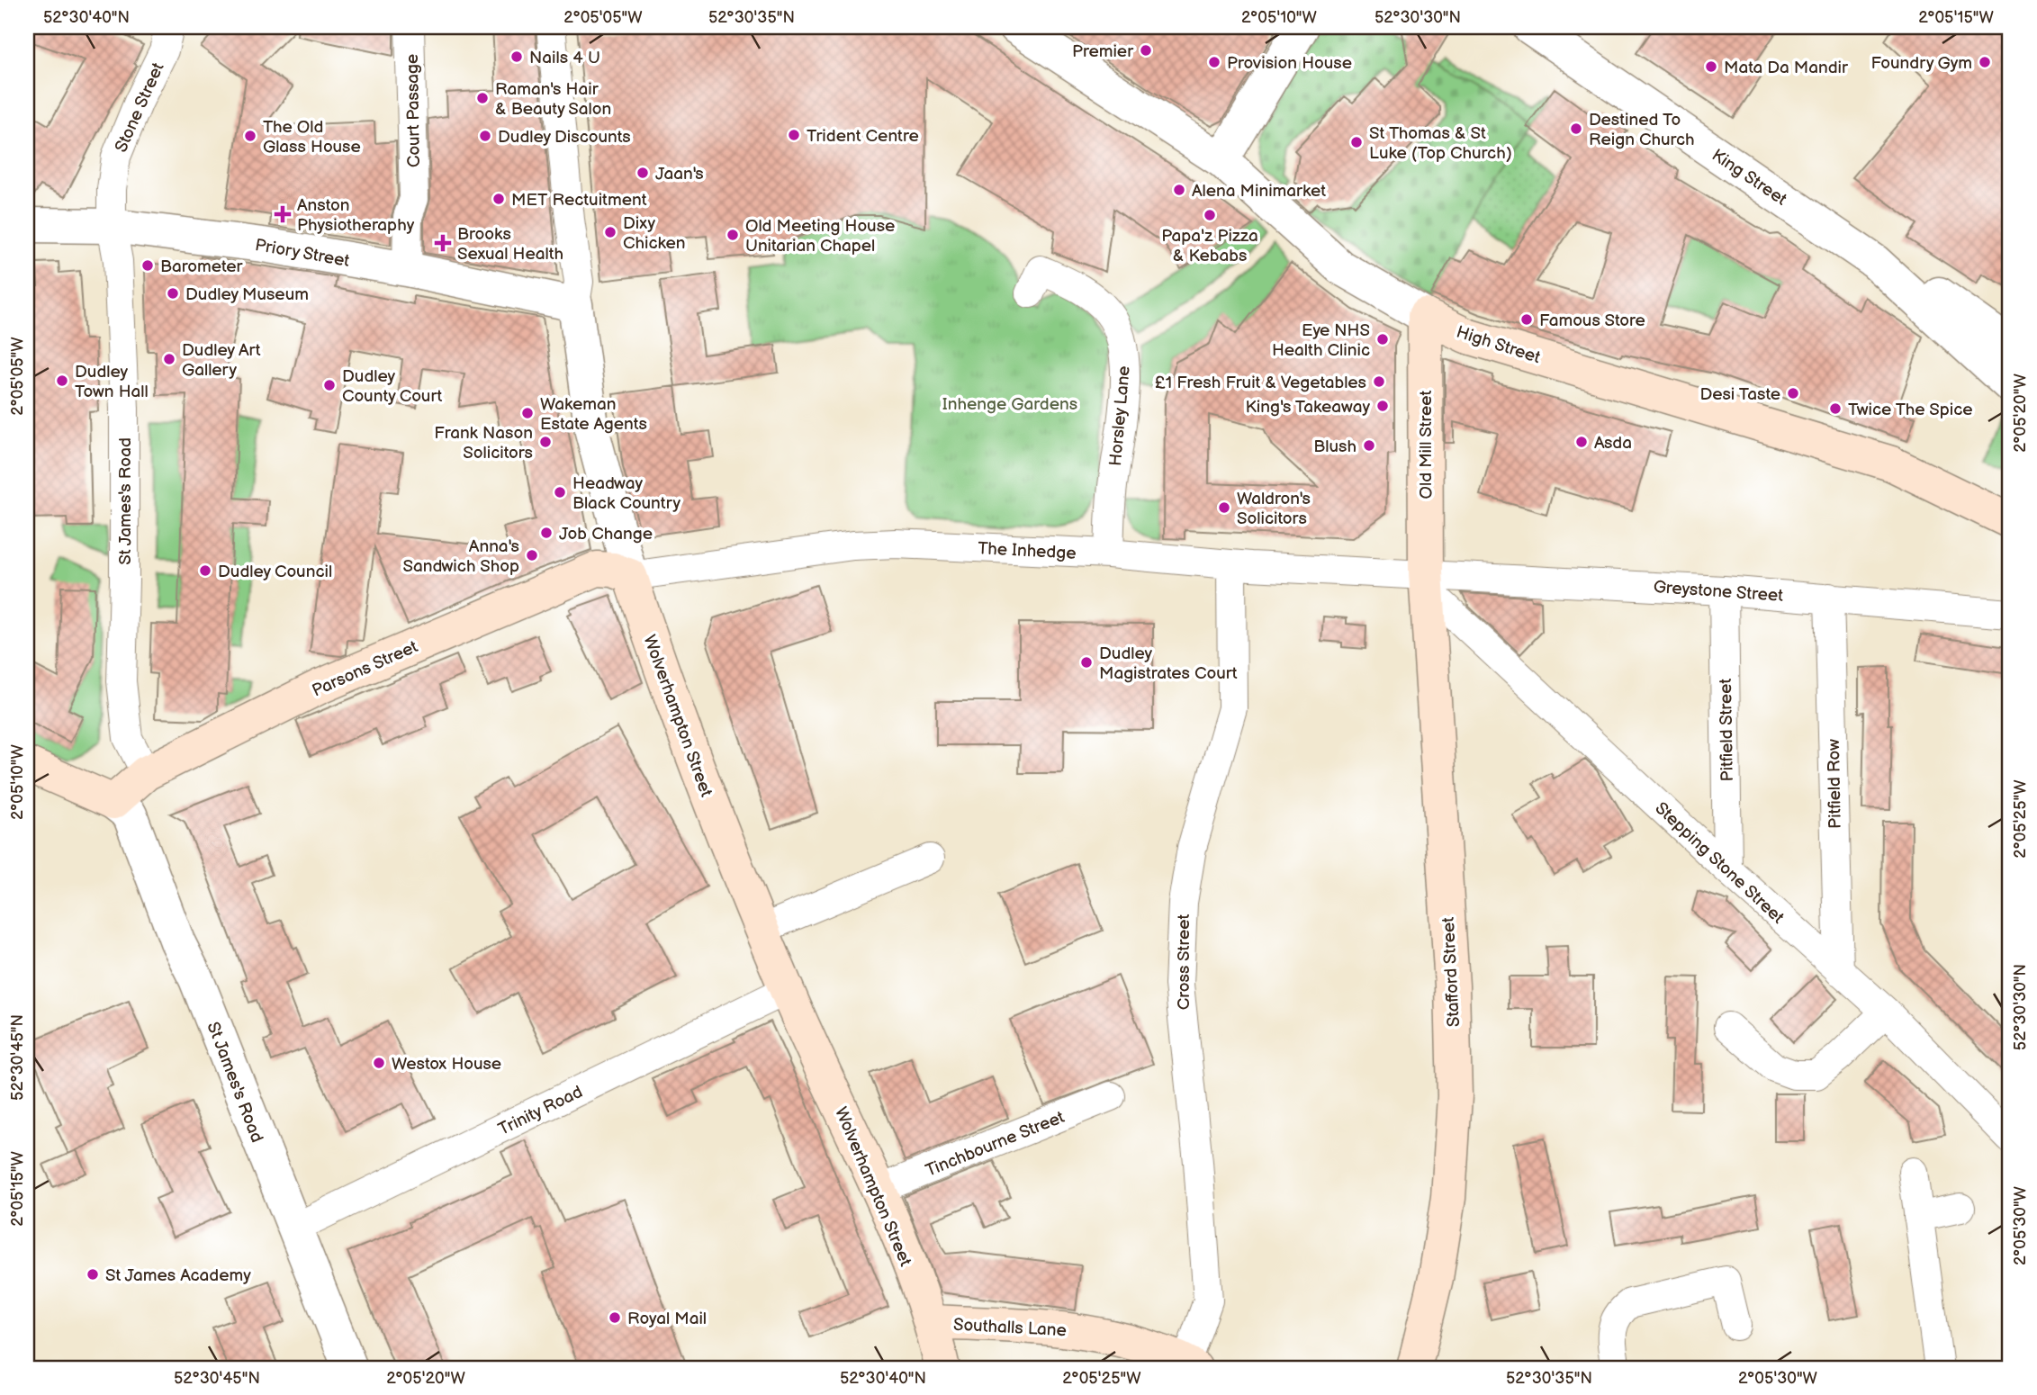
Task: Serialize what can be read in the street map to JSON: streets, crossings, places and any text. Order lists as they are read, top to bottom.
{
  "streets": {
    "main road": [
      "High Street",
      "Old Mill Street",
      "Parsons Street",
      "Wolverhampton Street",
      "Stafford Street",
      "Southalls Lane"
    ],
    "street": [
      "Stone Street",
      "Court Passage",
      "King Street",
      "Priory Street",
      "Horsley Lane",
      "St James's Road",
      "The Inhedge",
      "Greystone Street",
      "Pitfield Street",
      "Pitfield Row",
      "Stepping Stone Street",
      "Cross Street",
      "Trinity Road",
      "Tinchbourne Street"
    ]
  },
  "crossings": [
    ["Stone Street", "Priory Street"],
    ["Stone Street", "St James's Road"],
    ["Court Passage", "Priory Street"],
    ["Priory Street", "St James's Road"],
    ["Priory Street", "Wolverhampton Street"],
    ["High Street", "Old Mill Street"],
    ["Horsley Lane", "The Inhedge"],
    ["Old Mill Street", "The Inhedge"],
    ["Old Mill Street", "Greystone Street"],
    ["Old Mill Street", "Stepping Stone Street"],
    ["Old Mill Street", "Stafford Street"],
    ["St James's Road", "Parsons Street"],
    ["St James's Road", "Trinity Road"],
    ["The Inhedge", "Greystone Street"],
    ["The Inhedge", "Parsons Street"],
    ["The Inhedge", "Wolverhampton Street"],
    ["The Inhedge", "Stepping Stone Street"],
    ["The Inhedge", "Cross Street"],
    ["The Inhedge", "Stafford Street"],
    ["Greystone Street", "Pitfield Street"],
    ["Greystone Street", "Pitfield Row"],
    ["Greystone Street", "Stepping Stone Street"],
    ["Greystone Street", "Stafford Street"],
    ["Parsons Street", "Wolverhampton Street"],
    ["Wolverhampton Street", "Trinity Road"],
    ["Wolverhampton Street", "Tinchbourne Street"],
    ["Wolverhampton Street", "Southalls Lane"],
    ["Pitfield Street", "Stepping Stone Street"],
    ["Pitfield Row", "Stepping Stone Street"],
    ["Stepping Stone Street", "Stafford Street"],
    ["Cross Street", "Southalls Lane"]
  ],
  "parks": ["Inhenge Gardens"],
  "places": {
    "other": [
      "Premier",
      "Nails 4 U",
      "Provision House",
      "Foundry Gym",
      "Mata Da Mandir",
      "Raman's Hair & Beauty Salon",
      "Destined To Reign Church",
      "Trident Centre",
      "The Old Glass House",
      "Dudley Discounts",
      "St Thomas & St Luke (Top Church)",
      "Jaan's",
      "Alena Minimarket",
      "MET Rectuitment",
      "Papa'z Pizza & Kebabs",
      "Dixy Chicken",
      "Old Meeting House Unitarian Chapel",
      "Barometer",
      "Dudley Museum",
      "Famous Store",
      "Eye NHS Health Clinic",
      "Dudley Art Gallery",
      "Dudley Town Hall",
      "£1 Fresh Fruit & Vegetables",
      "Dudley County Court",
      "Desi Taste",
      "King's Takeaway",
      "Twice The Spice",
      "Wakeman Estate Agents",
      "Frank Nason Solicitors",
      "Asda",
      "Blush",
      "Headway Black Country",
      "Waldron's Solicitors",
      "Job Change",
      "Anna's Sandwich Shop",
      "Dudley Council",
      "Dudley Magistrates Court",
      "Westox House",
      "St James Academy",
      "Royal Mail"
    ],
    "health": ["Anston Physiotheraphy", "Brooks Sexual Health"]
  },
  "coordinates": [
    "52°30'40\"N",
    "2°05'05\"W",
    "52°30'35\"N",
    "2°05'10\"W",
    "52°30'30\"N",
    "2°05'15\"W",
    "2°05'20\"W",
    "2°05'25\"W",
    "52°30'45\"N",
    "2°05'30\"W"
  ]
}
